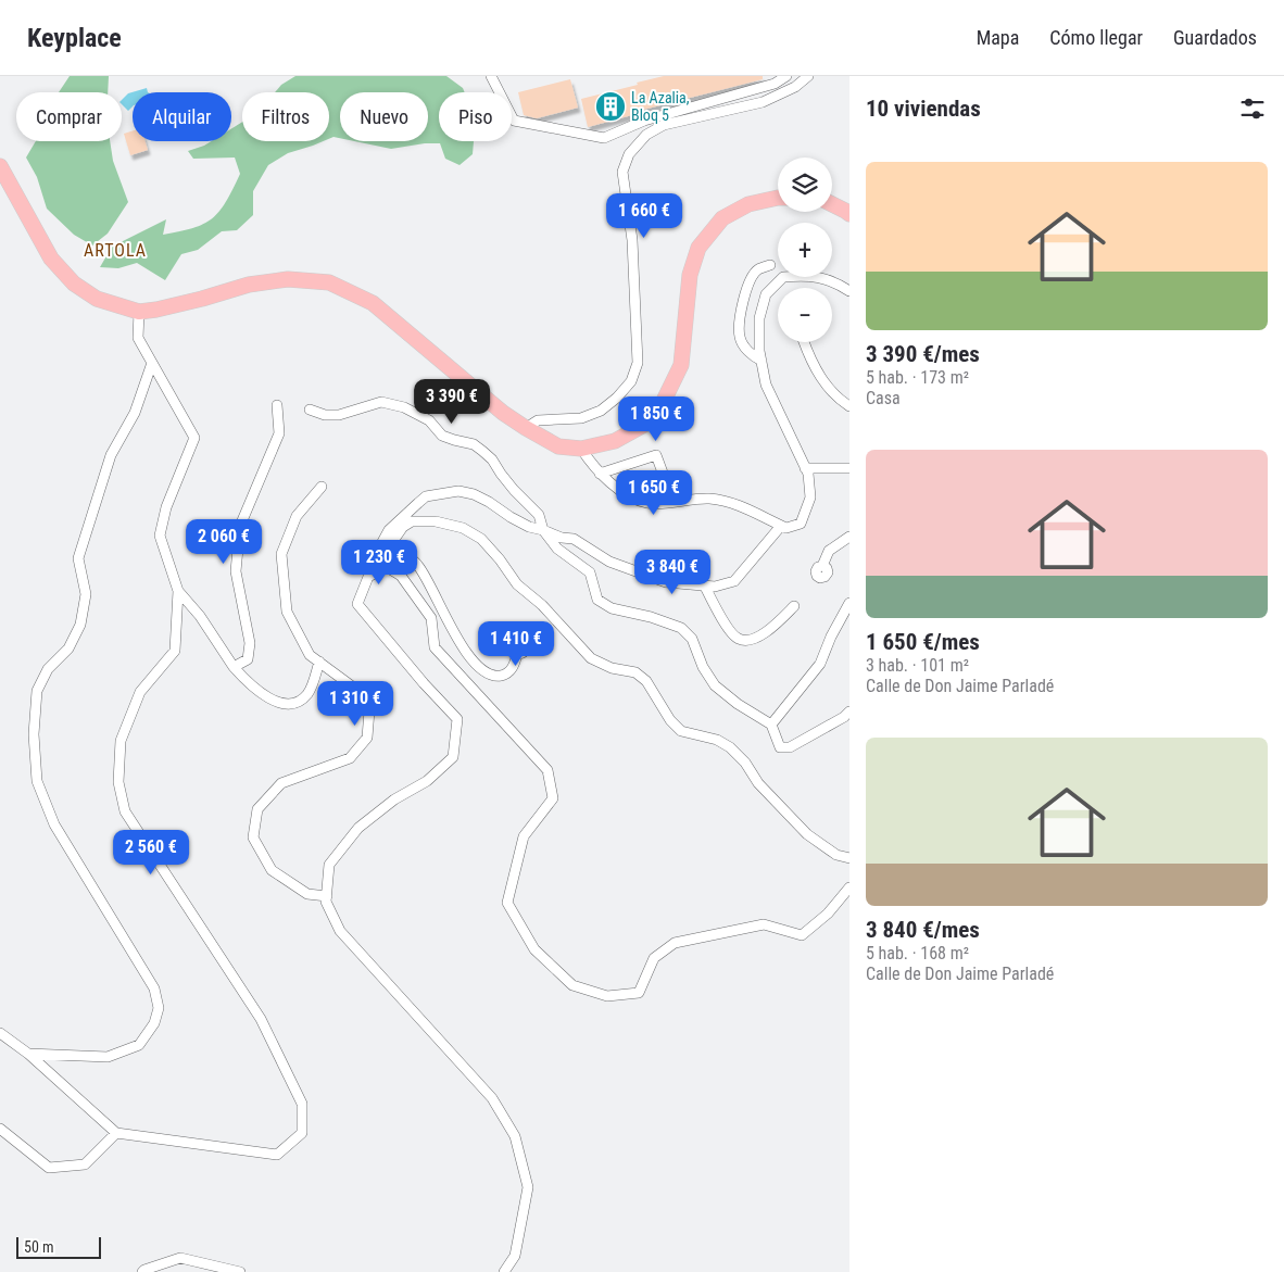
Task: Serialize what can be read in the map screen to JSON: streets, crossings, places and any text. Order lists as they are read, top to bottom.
{
  "districts": ["ARTOLA"],
  "places": {
    "building": ["La Azalia, Bloq 5"]
  },
  "scale_bar": "50 m",
  "page": {
    "header": "Keyplace",
    "nav": ["Mapa", "Cómo llegar", "Guardados"],
    "heading": "10 viviendas",
    "chip": [
      "Comprar",
      "Alquilar",
      "Filtros",
      "Nuevo",
      "Piso"
    ],
    "list": [
      {
        "name": "3 390 €/mes",
        "note": "5 hab. · 173 m² · Casa"
      },
      {
        "name": "1 650 €/mes",
        "note": "3 hab. · 101 m² · Calle de Don Jaime Parladé"
      },
      {
        "name": "3 840 €/mes",
        "note": "5 hab. · 168 m² · Calle de Don Jaime Parladé"
      }
    ],
    "map_buttons": ["+", "−"],
    "price": [
      "1 660 €",
      "3 390 €",
      "1 850 €",
      "1 650 €",
      "2 060 €",
      "1 230 €",
      "3 840 €",
      "1 410 €",
      "1 310 €",
      "2 560 €"
    ],
    "scale": "50 m"
  }
}
